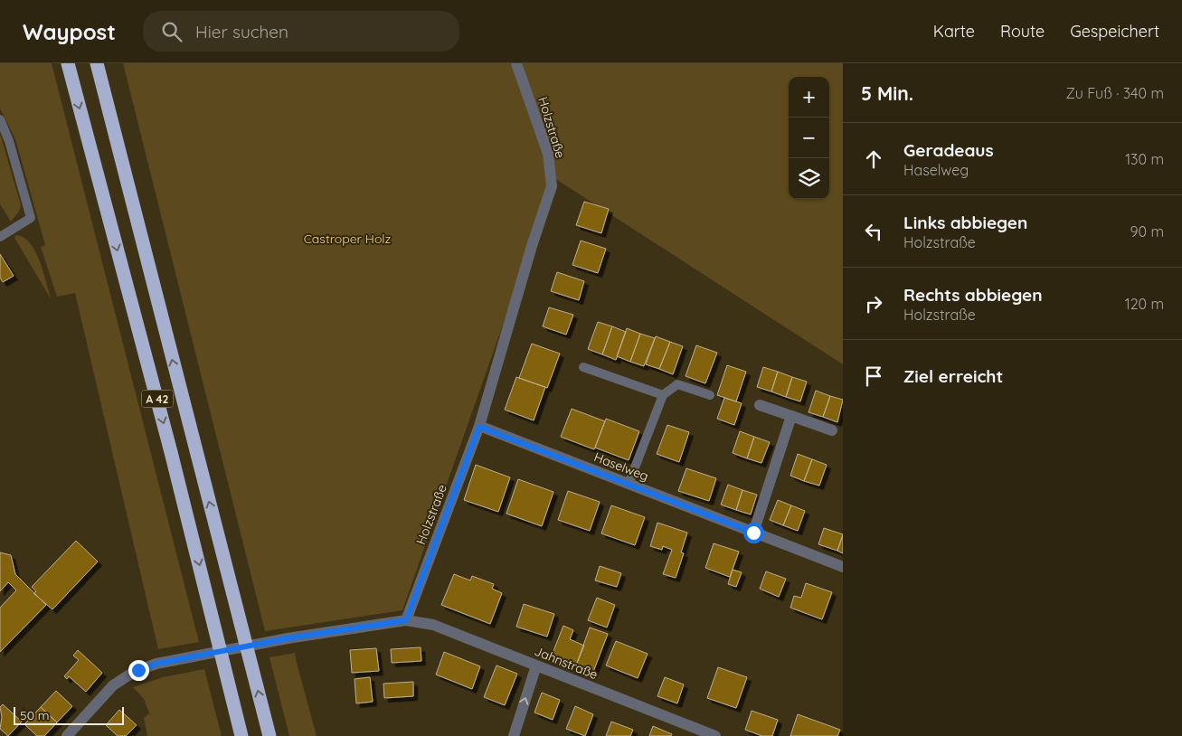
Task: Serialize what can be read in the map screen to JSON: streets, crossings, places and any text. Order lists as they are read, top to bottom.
{
  "streets": {
    "highway": ["A 42"],
    "street": ["Holzstraße", "Haselweg", "Jahnstraße"]
  },
  "crossings": [
    ["Holzstraße", "Haselweg"],
    ["Holzstraße", "Jahnstraße"]
  ],
  "parks": ["Castroper Holz"],
  "scale_bar": "50 m",
  "page": {
    "header": "Waypost",
    "search": "Hier suchen",
    "nav": ["Karte", "Route", "Gespeichert"],
    "heading": ["5 Min.", "Zu Fuß · 340 m"],
    "map_buttons": ["+", "−"],
    "list": [
      ["Geradeaus", "Haselweg", "130 m"],
      ["Links abbiegen", "Holzstraße", "90 m"],
      ["Rechts abbiegen", "Holzstraße", "120 m"],
      "Ziel erreicht"
    ],
    "scale": "50 m"
  }
}
